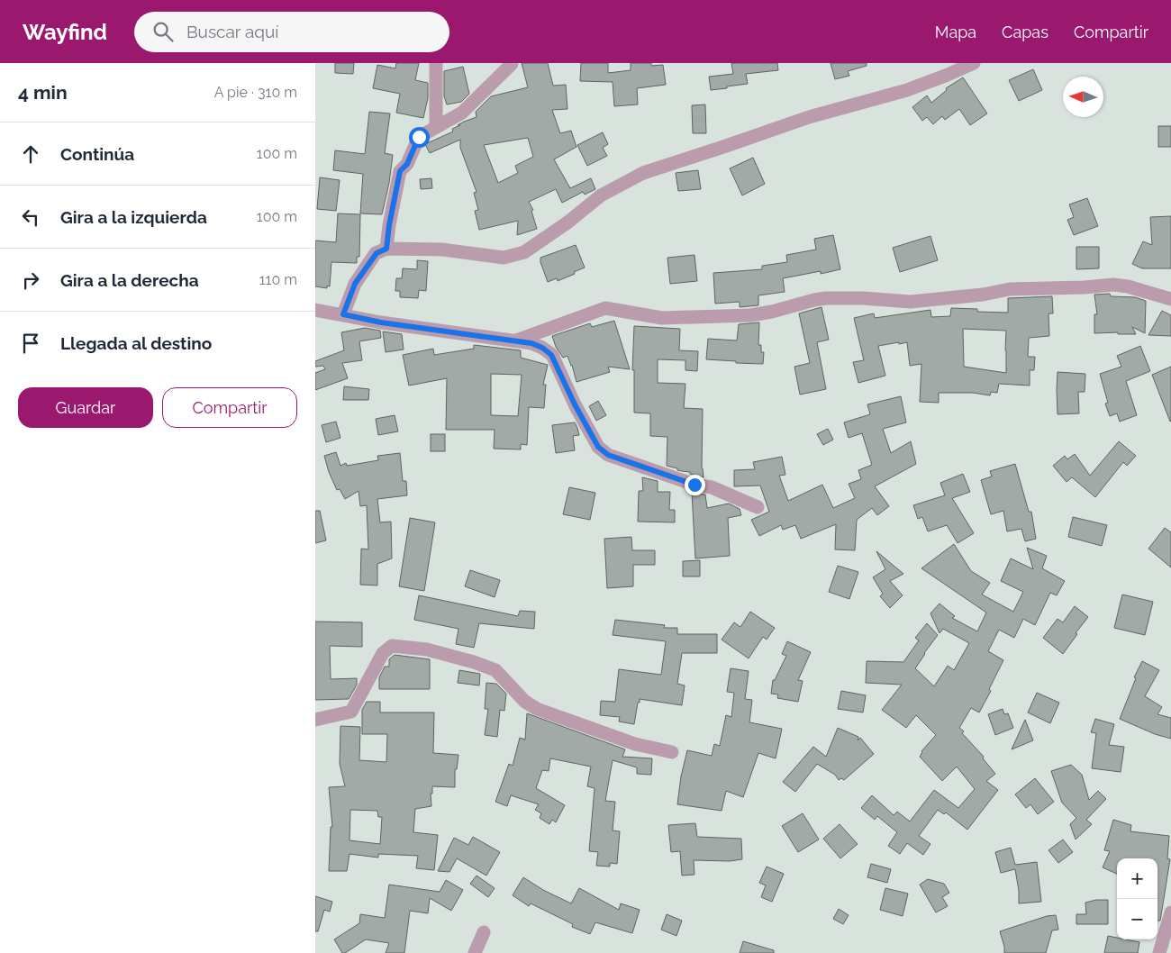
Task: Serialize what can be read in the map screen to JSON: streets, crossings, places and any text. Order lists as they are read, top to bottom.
{
  "north": "left",
  "page": {
    "header": "Wayfind",
    "search": "Buscar aquí",
    "nav": ["Mapa", "Capas", "Compartir"],
    "heading": ["4 min", "A pie · 310 m"],
    "list": [
      ["Continúa", "100 m"],
      ["Gira a la izquierda", "100 m"],
      ["Gira a la derecha", "110 m"],
      "Llegada al destino"
    ],
    "buttons": ["Guardar", "Compartir"],
    "map_buttons": ["+", "−"]
  }
}
